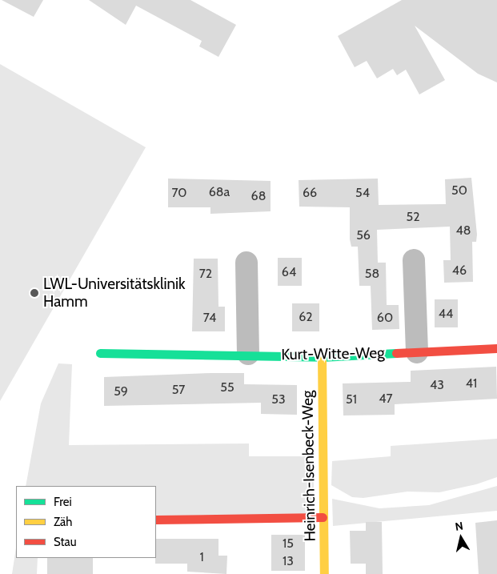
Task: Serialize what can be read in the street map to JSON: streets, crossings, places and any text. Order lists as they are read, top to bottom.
{
  "streets": {
    "street": ["Kurt-Witte-Weg", "Heinrich-Isenbeck-Weg"]
  },
  "crossings": [
    ["Kurt-Witte-Weg", "Heinrich-Isenbeck-Weg"]
  ],
  "places": ["LWL-Universitätsklinik Hamm"],
  "house_numbers": [
    "50",
    "68a",
    "70",
    "66",
    "54",
    "68",
    "52",
    "48",
    "56",
    "46",
    "64",
    "72",
    "58",
    "44",
    "62",
    "74",
    "60",
    "41",
    "43",
    "55",
    "57",
    "59",
    "47",
    "53",
    "51",
    "15",
    "1",
    "13"
  ],
  "legend": ["Frei", "Zäh", "Stau"],
  "north": "top"
}
